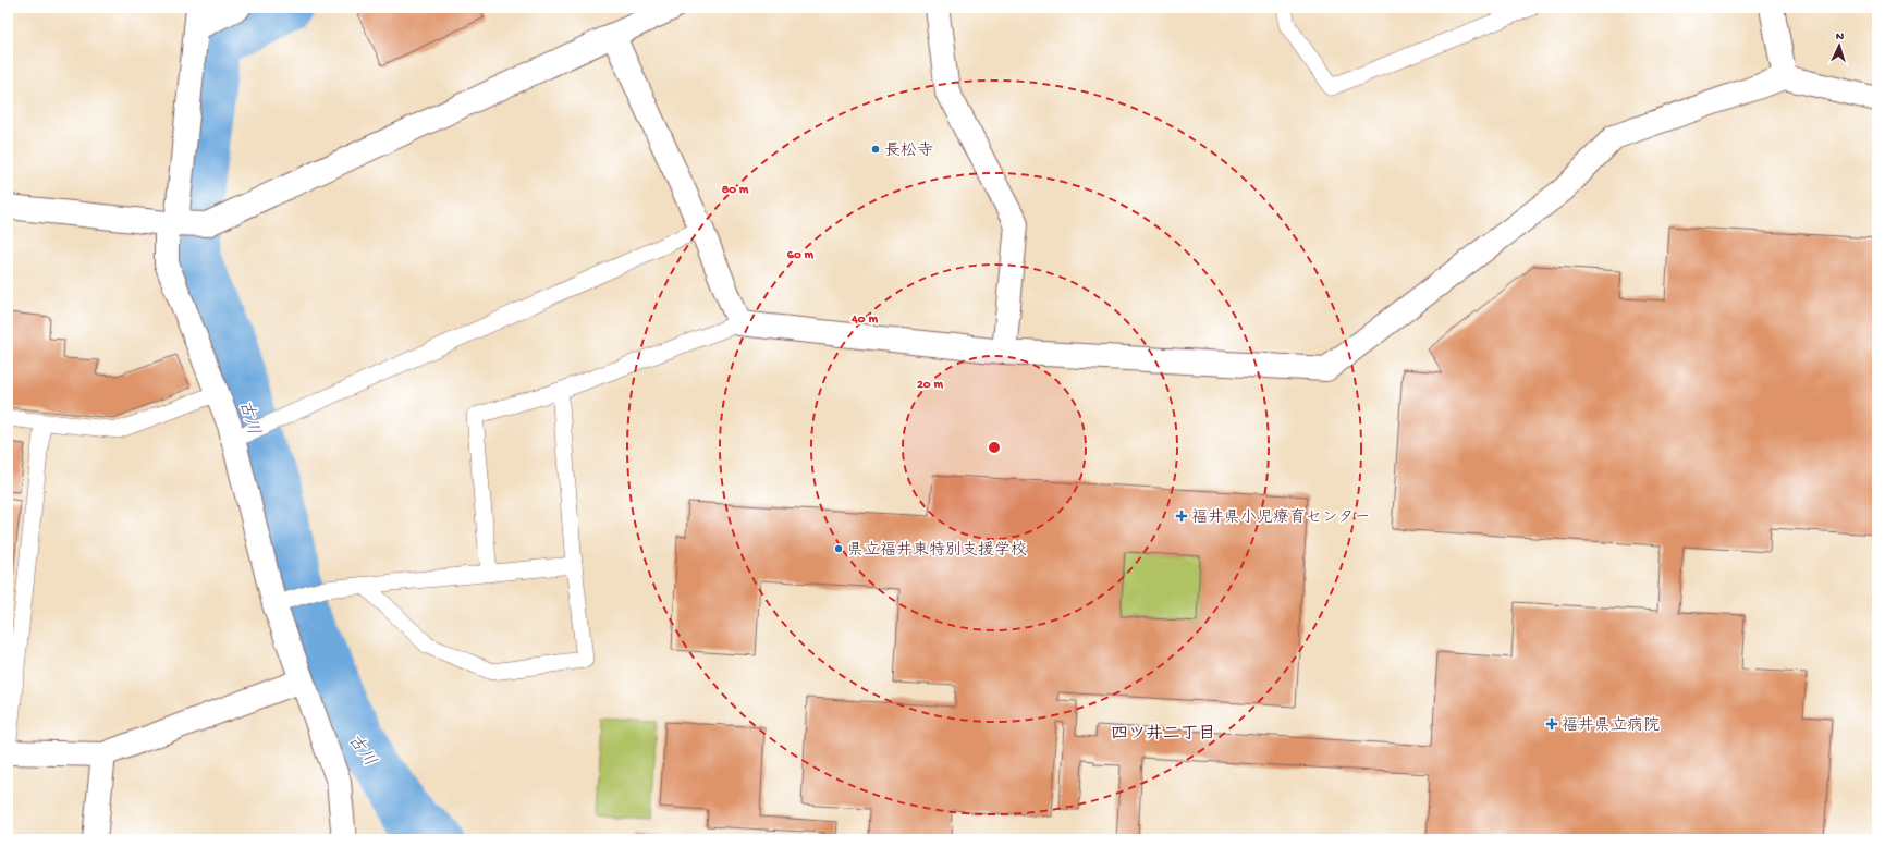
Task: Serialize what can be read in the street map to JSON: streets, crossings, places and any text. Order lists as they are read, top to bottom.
{
  "districts": ["四ツ井二丁目"],
  "water": ["古川"],
  "places": {
    "other": ["長松寺", "県立福井東特別支援学校"],
    "health": ["福井県小児療育センター", "福井県立病院"]
  },
  "north": "top",
  "rings": [
    "80 m",
    "60 m",
    "40 m",
    "20 m"
  ]
}
